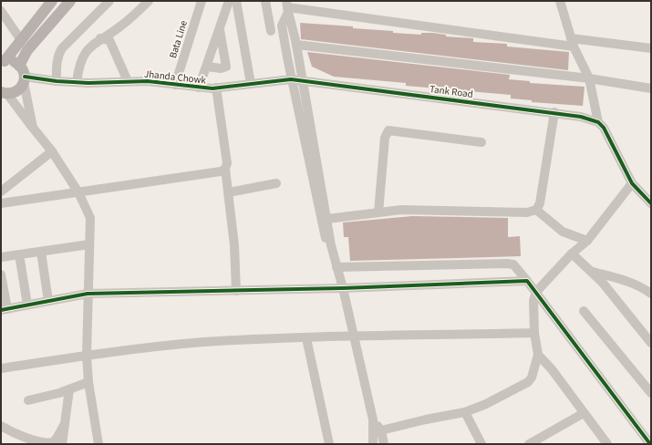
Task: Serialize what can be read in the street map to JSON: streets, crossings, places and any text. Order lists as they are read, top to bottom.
{
  "streets": {
    "street": ["Bata Line", "Jhanda Chowk", "Tank Road"]
  },
  "crossings": [
    ["Bata Line", "Jhanda Chowk"],
    ["Jhanda Chowk", "Tank Road"]
  ]
}
